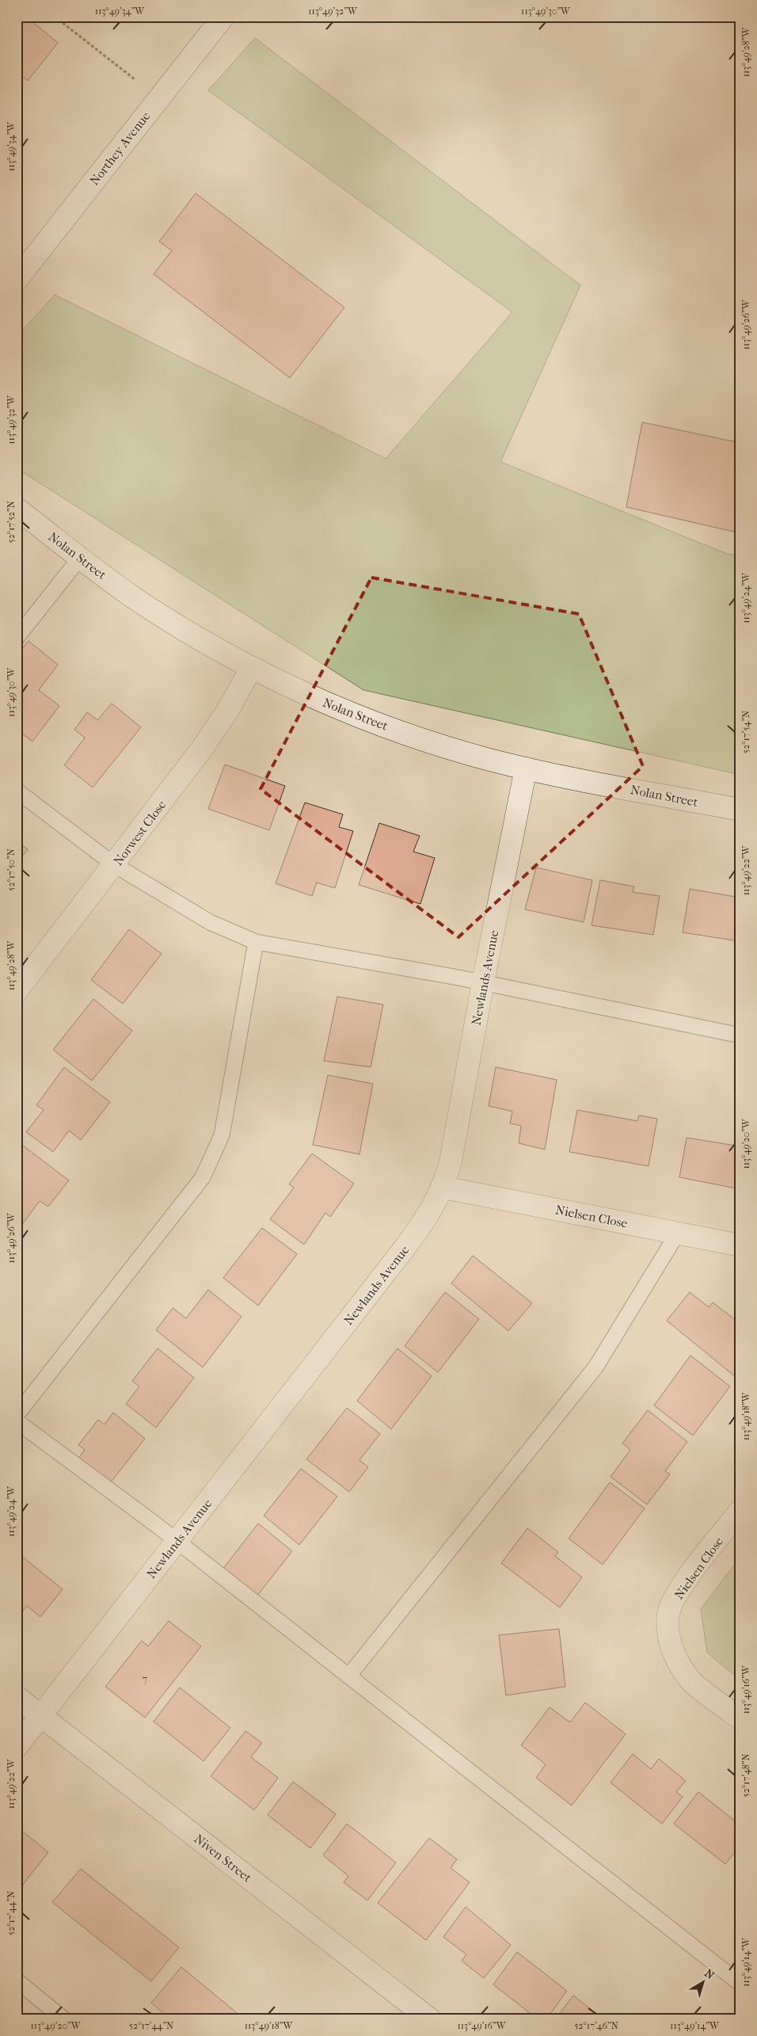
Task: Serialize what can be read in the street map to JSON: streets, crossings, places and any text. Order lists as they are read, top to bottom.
{
  "streets": {
    "street": [
      "Northey Avenue",
      "Nolan Street",
      "Norwest Close",
      "Newlands Avenue",
      "Nielsen Close",
      "Niven Street"
    ]
  },
  "crossings": [
    ["Nolan Street", "Norwest Close"],
    ["Nolan Street", "Newlands Avenue"],
    ["Newlands Avenue", "Nielsen Close"],
    ["Newlands Avenue", "Niven Street"]
  ],
  "house_numbers": ["7"],
  "north": "top right",
  "coordinates": [
    "113°49'34\"W",
    "113°49'32\"W",
    "113°49'30\"W",
    "113°49'28\"W",
    "113°49'26\"W",
    "52°17'52\"N",
    "113°49'24\"W",
    "52°17'54\"N",
    "52°17'50\"N",
    "113°49'22\"W",
    "113°49'20\"W",
    "113°49'18\"W",
    "113°49'16\"W",
    "52°17'48\"N",
    "52°17'44\"N",
    "113°49'14\"W",
    "52°17'46\"N"
  ]
}
